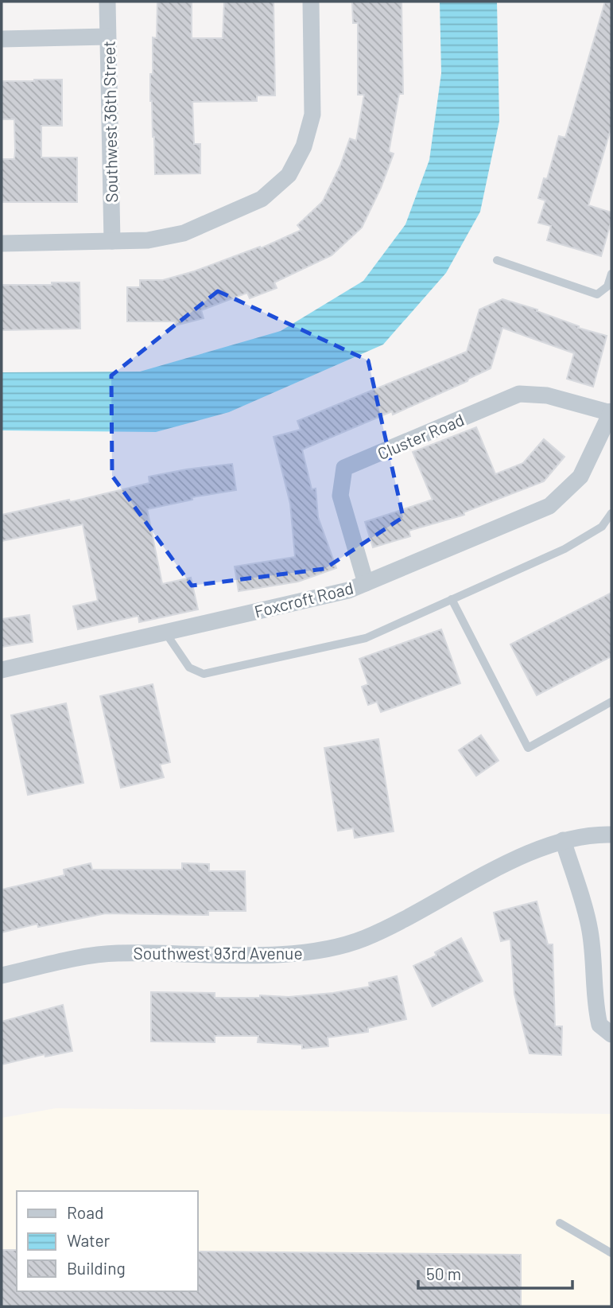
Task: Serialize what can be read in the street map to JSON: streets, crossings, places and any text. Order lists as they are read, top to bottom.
{
  "streets": {
    "street": [
      "Southwest 36th Street",
      "Cluster Road",
      "Foxcroft Road",
      "Southwest 93rd Avenue"
    ]
  },
  "crossings": [
    ["Cluster Road", "Foxcroft Road"]
  ],
  "legend": ["Road", "Water", "Building"],
  "scale_bar": "50 m"
}
